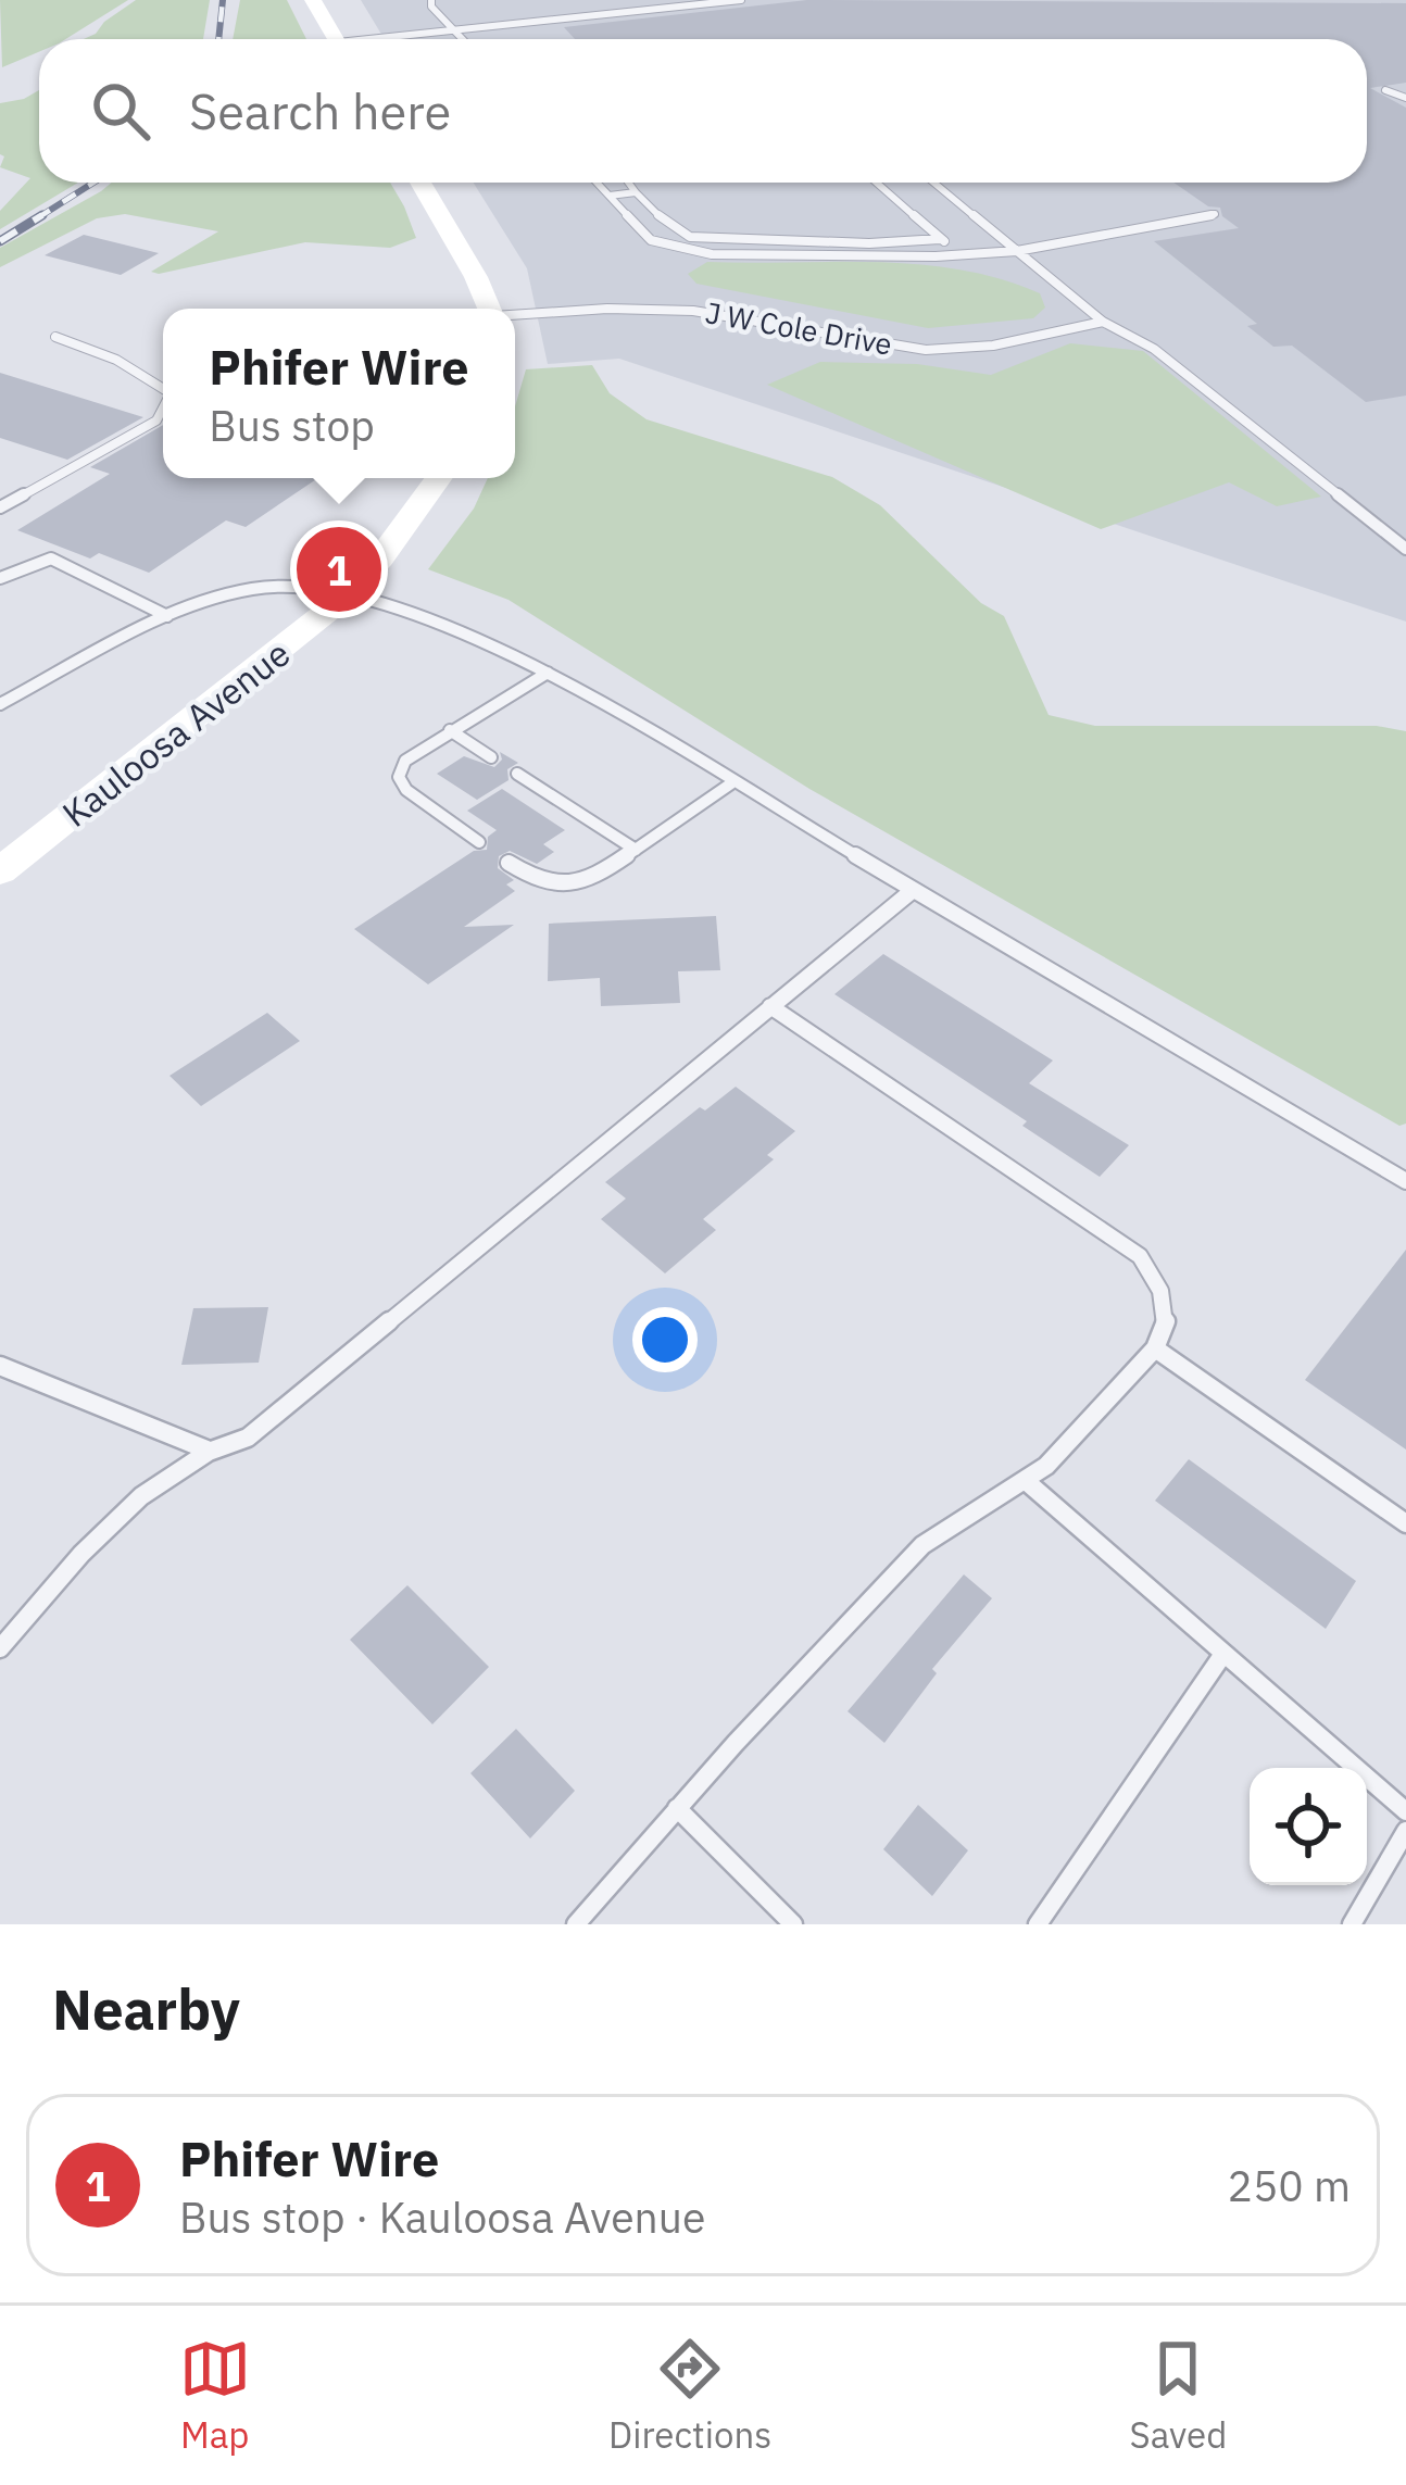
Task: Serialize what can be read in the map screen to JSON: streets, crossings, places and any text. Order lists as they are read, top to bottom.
{
  "streets": {
    "street": ["Kauloosa Avenue"],
    "lane": ["J W Cole Drive"]
  },
  "page": {
    "search": "Search here",
    "popup": ["Phifer Wire", "Bus stop"],
    "pins": "1",
    "heading": "Nearby",
    "list": [
      {
        "mark": "1",
        "name": "Phifer Wire",
        "note": "Bus stop · Kauloosa Avenue",
        "value": "250 m"
      }
    ],
    "nav": ["Map", "Directions", "Saved"]
  }
}
